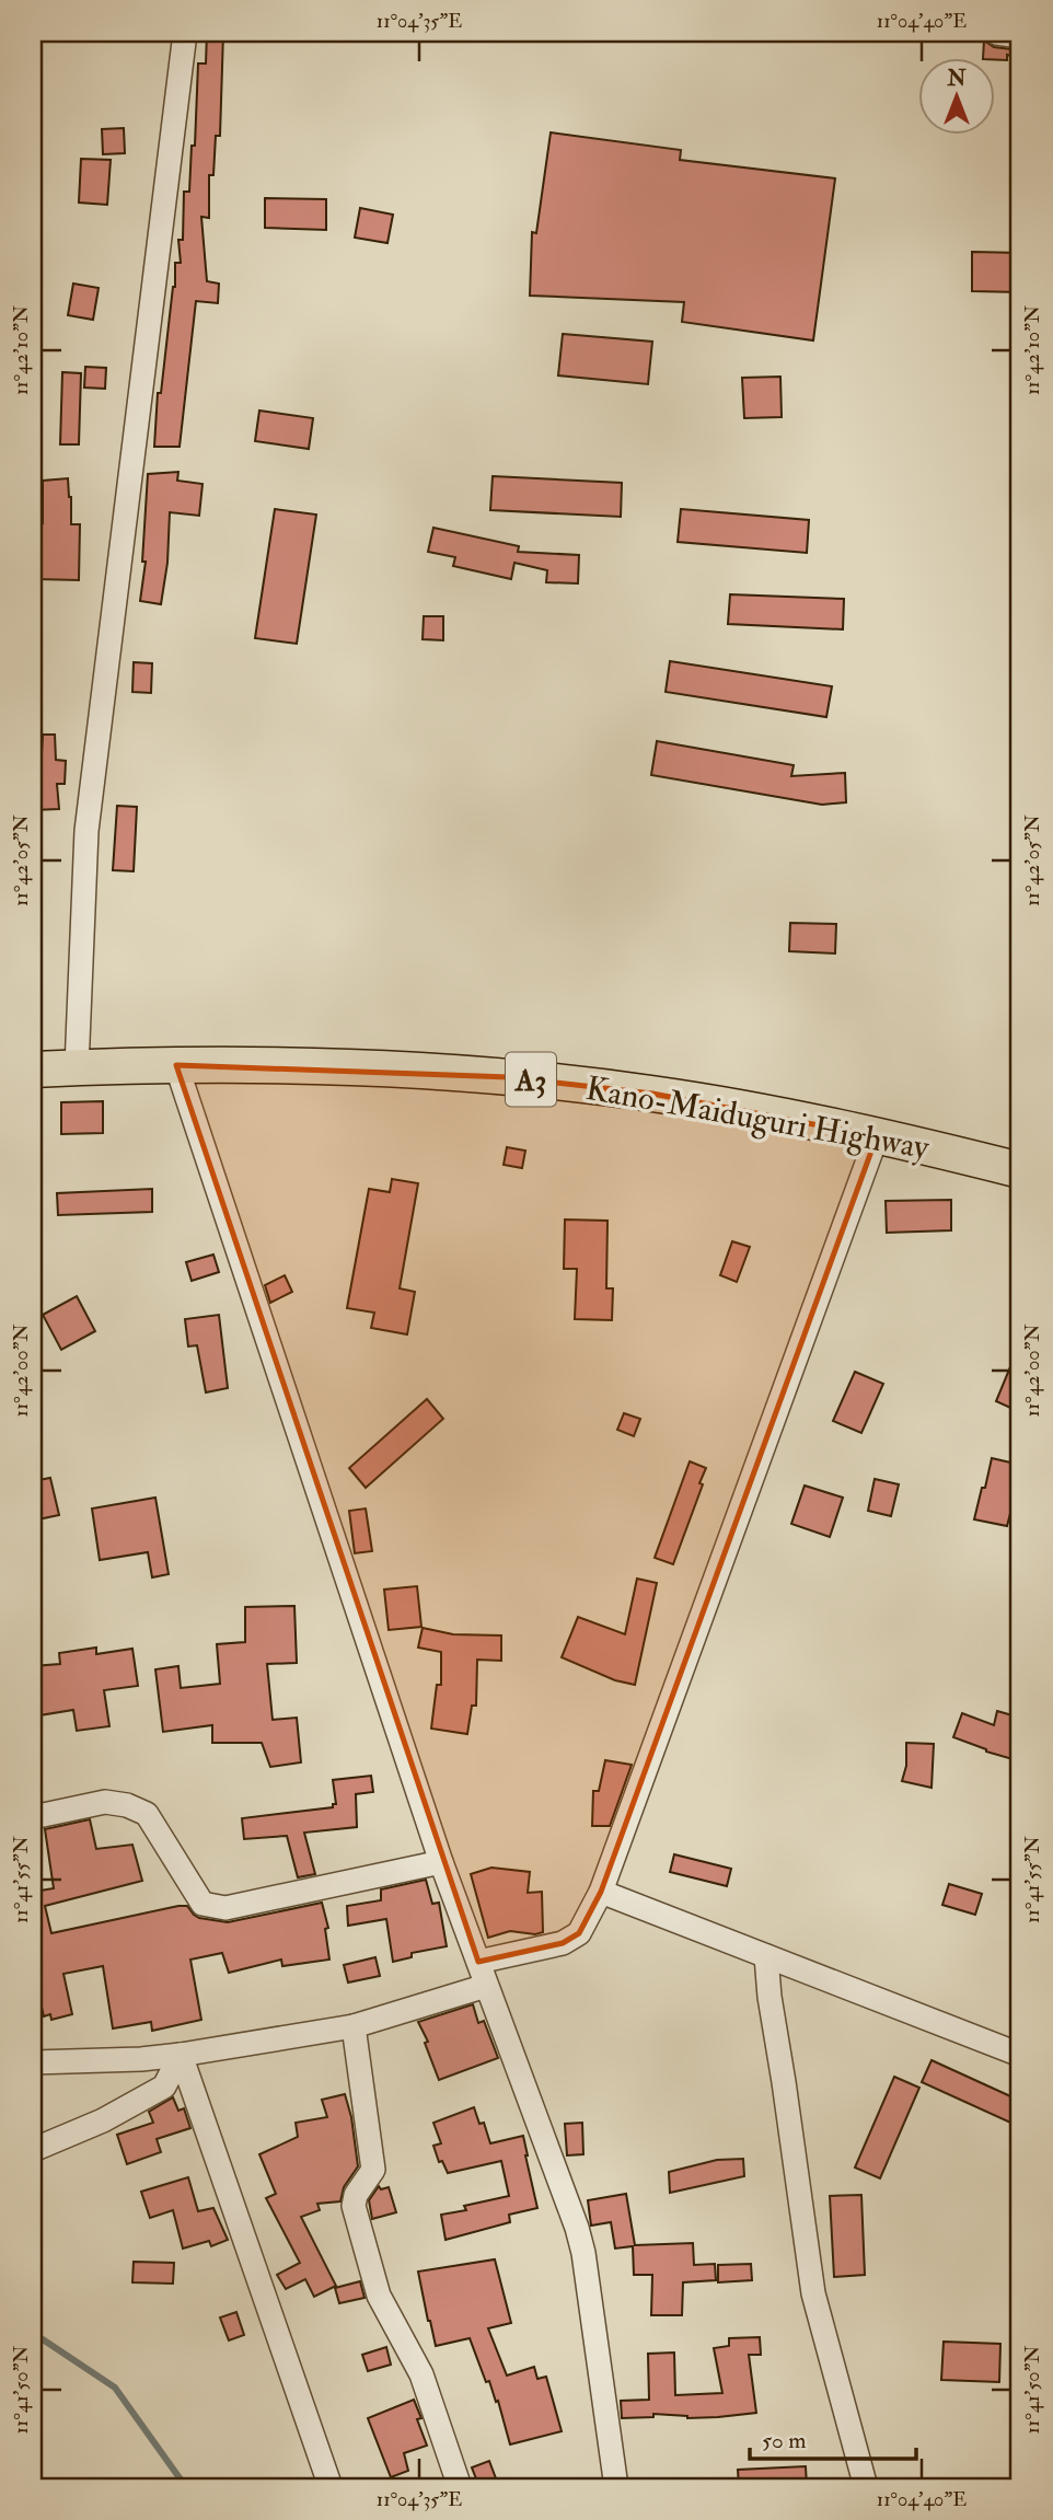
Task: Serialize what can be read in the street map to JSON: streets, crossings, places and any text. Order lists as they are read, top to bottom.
{
  "streets": {
    "highway": ["A3", "Kano-Maiduguri Highway"]
  },
  "scale_bar": "50 m",
  "north": "top",
  "coordinates": [
    "11°04'35\"E",
    "11°04'40\"E",
    "11°42'10\"N",
    "11°42'05\"N",
    "11°42'00\"N",
    "11°41'55\"N",
    "11°41'50\"N"
  ]
}
